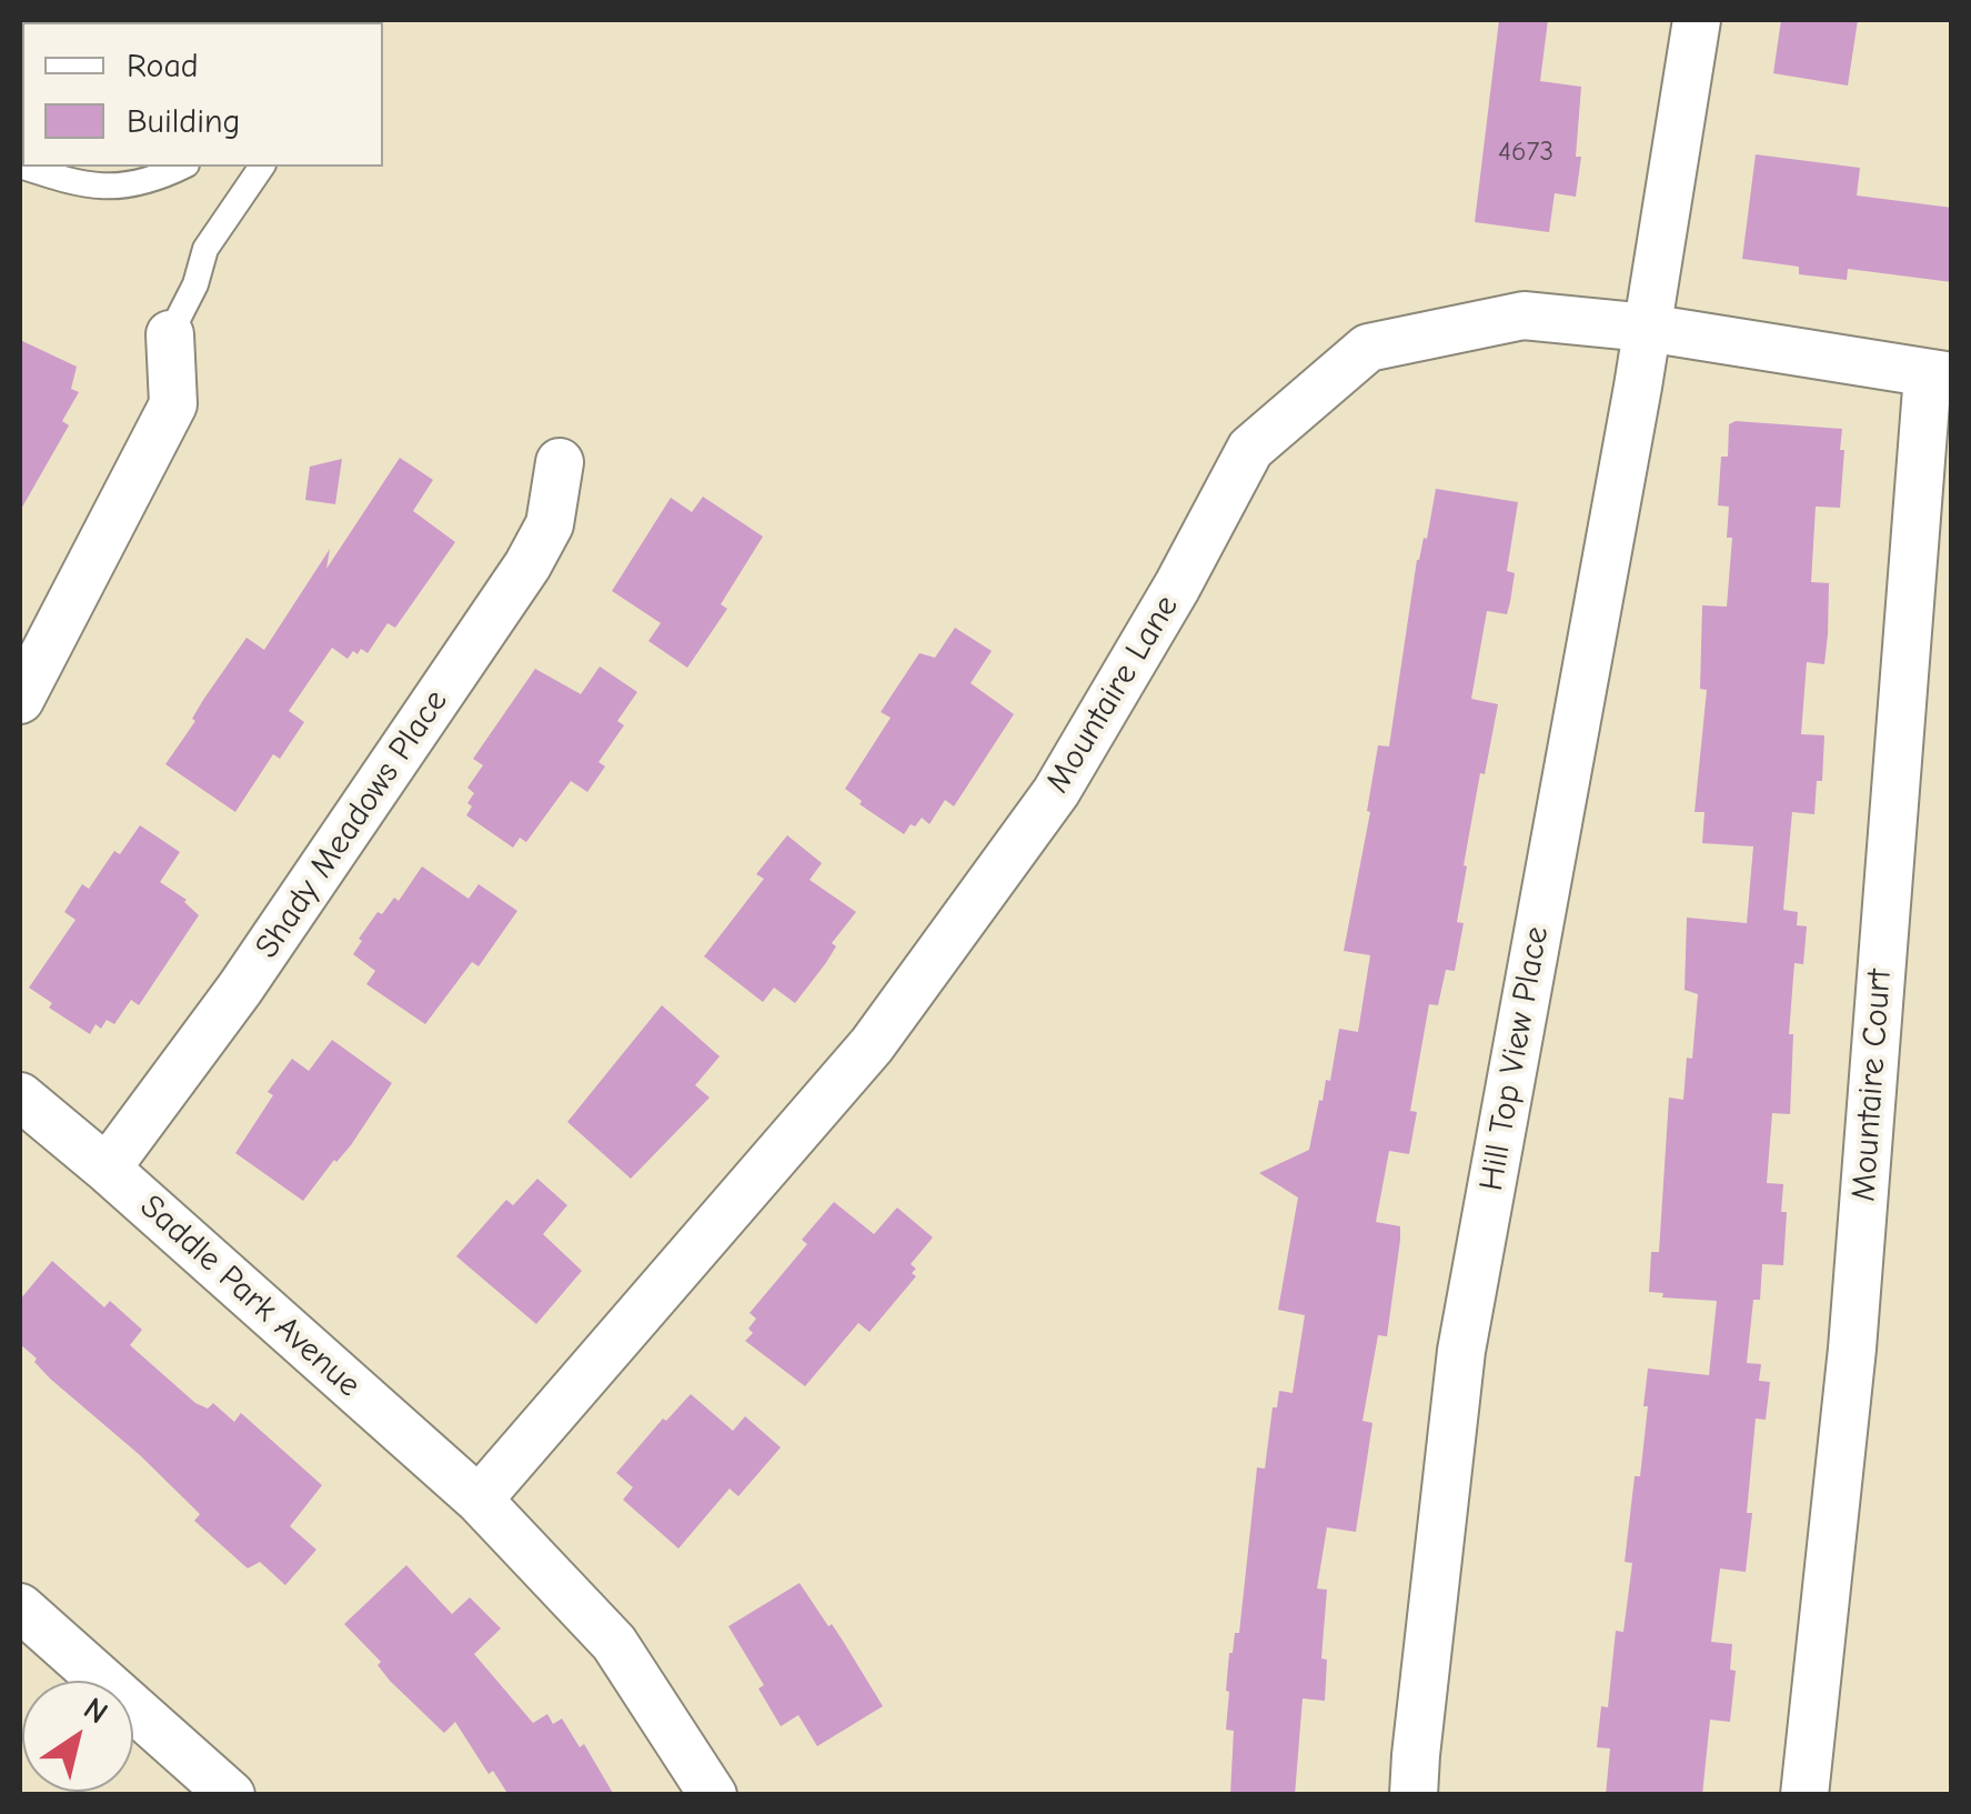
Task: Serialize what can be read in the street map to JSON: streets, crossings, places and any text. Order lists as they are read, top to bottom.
{
  "streets": {
    "street": [
      "Mountaire Lane",
      "Shady Meadows Place",
      "Hill Top View Place",
      "Mountaire Court",
      "Saddle Park Avenue"
    ]
  },
  "crossings": [
    ["Mountaire Lane", "Hill Top View Place"],
    ["Mountaire Lane", "Mountaire Court"],
    ["Mountaire Lane", "Saddle Park Avenue"],
    ["Shady Meadows Place", "Saddle Park Avenue"]
  ],
  "house_numbers": ["4673"],
  "legend": ["Road", "Building"],
  "north": "top right"
}
